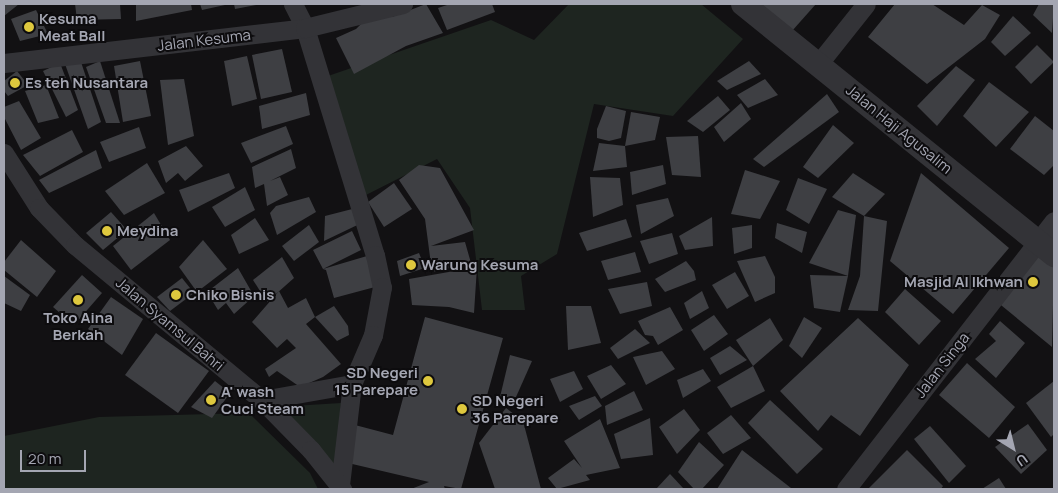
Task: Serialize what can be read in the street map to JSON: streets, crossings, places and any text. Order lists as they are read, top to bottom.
{
  "streets": {
    "street": [
      "Jalan Kesuma",
      "Jalan Haji Agusalim",
      "Jalan Syamsul Bahri",
      "Jalan Singa"
    ]
  },
  "crossings": [
    ["Jalan Haji Agusalim", "Jalan Singa"]
  ],
  "places": [
    "Kesuma Meat Ball",
    "Es teh Nusantara",
    "Meydina",
    "Warung Kesuma",
    "Masjid Al Ikhwan",
    "Chiko Bisnis",
    "Toko Aina Berkah",
    "SD Negeri 15 Parepare",
    "A' wash Cuci Steam",
    "SD Negeri 36 Parepare"
  ],
  "scale_bar": "20 m",
  "north": "bottom right"
}
